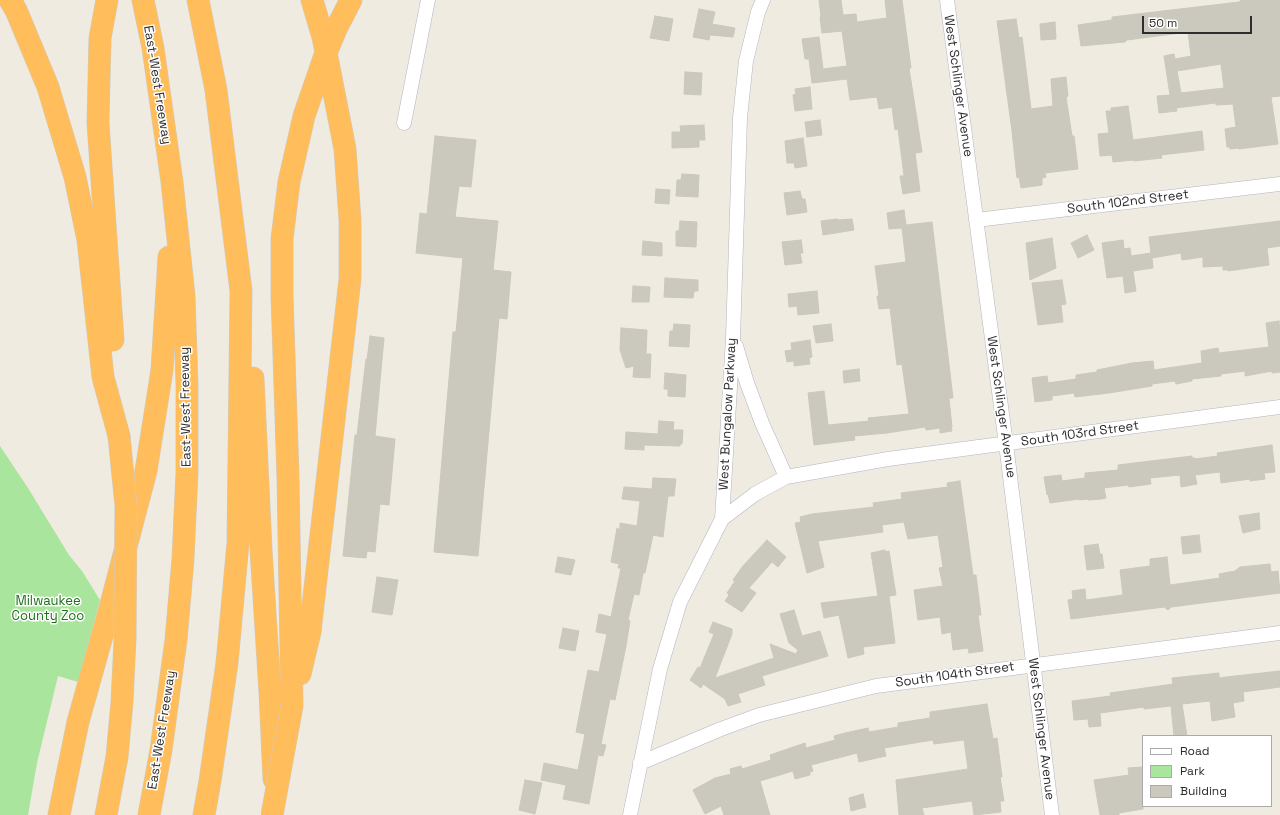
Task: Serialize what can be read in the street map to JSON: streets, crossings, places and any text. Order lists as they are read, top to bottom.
{
  "streets": {
    "highway": ["East-West Freeway"],
    "street": [
      "West Schlinger Avenue",
      "South 102nd Street",
      "West Bungalow Parkway",
      "South 103rd Street",
      "South 104th Street"
    ]
  },
  "crossings": [
    ["West Schlinger Avenue", "South 102nd Street"],
    ["West Schlinger Avenue", "South 103rd Street"],
    ["West Schlinger Avenue", "South 104th Street"],
    ["West Bungalow Parkway", "South 103rd Street"],
    ["West Bungalow Parkway", "South 104th Street"]
  ],
  "parks": ["Milwaukee County Zoo"],
  "legend": ["Road", "Park", "Building"],
  "scale_bar": "50 m"
}
